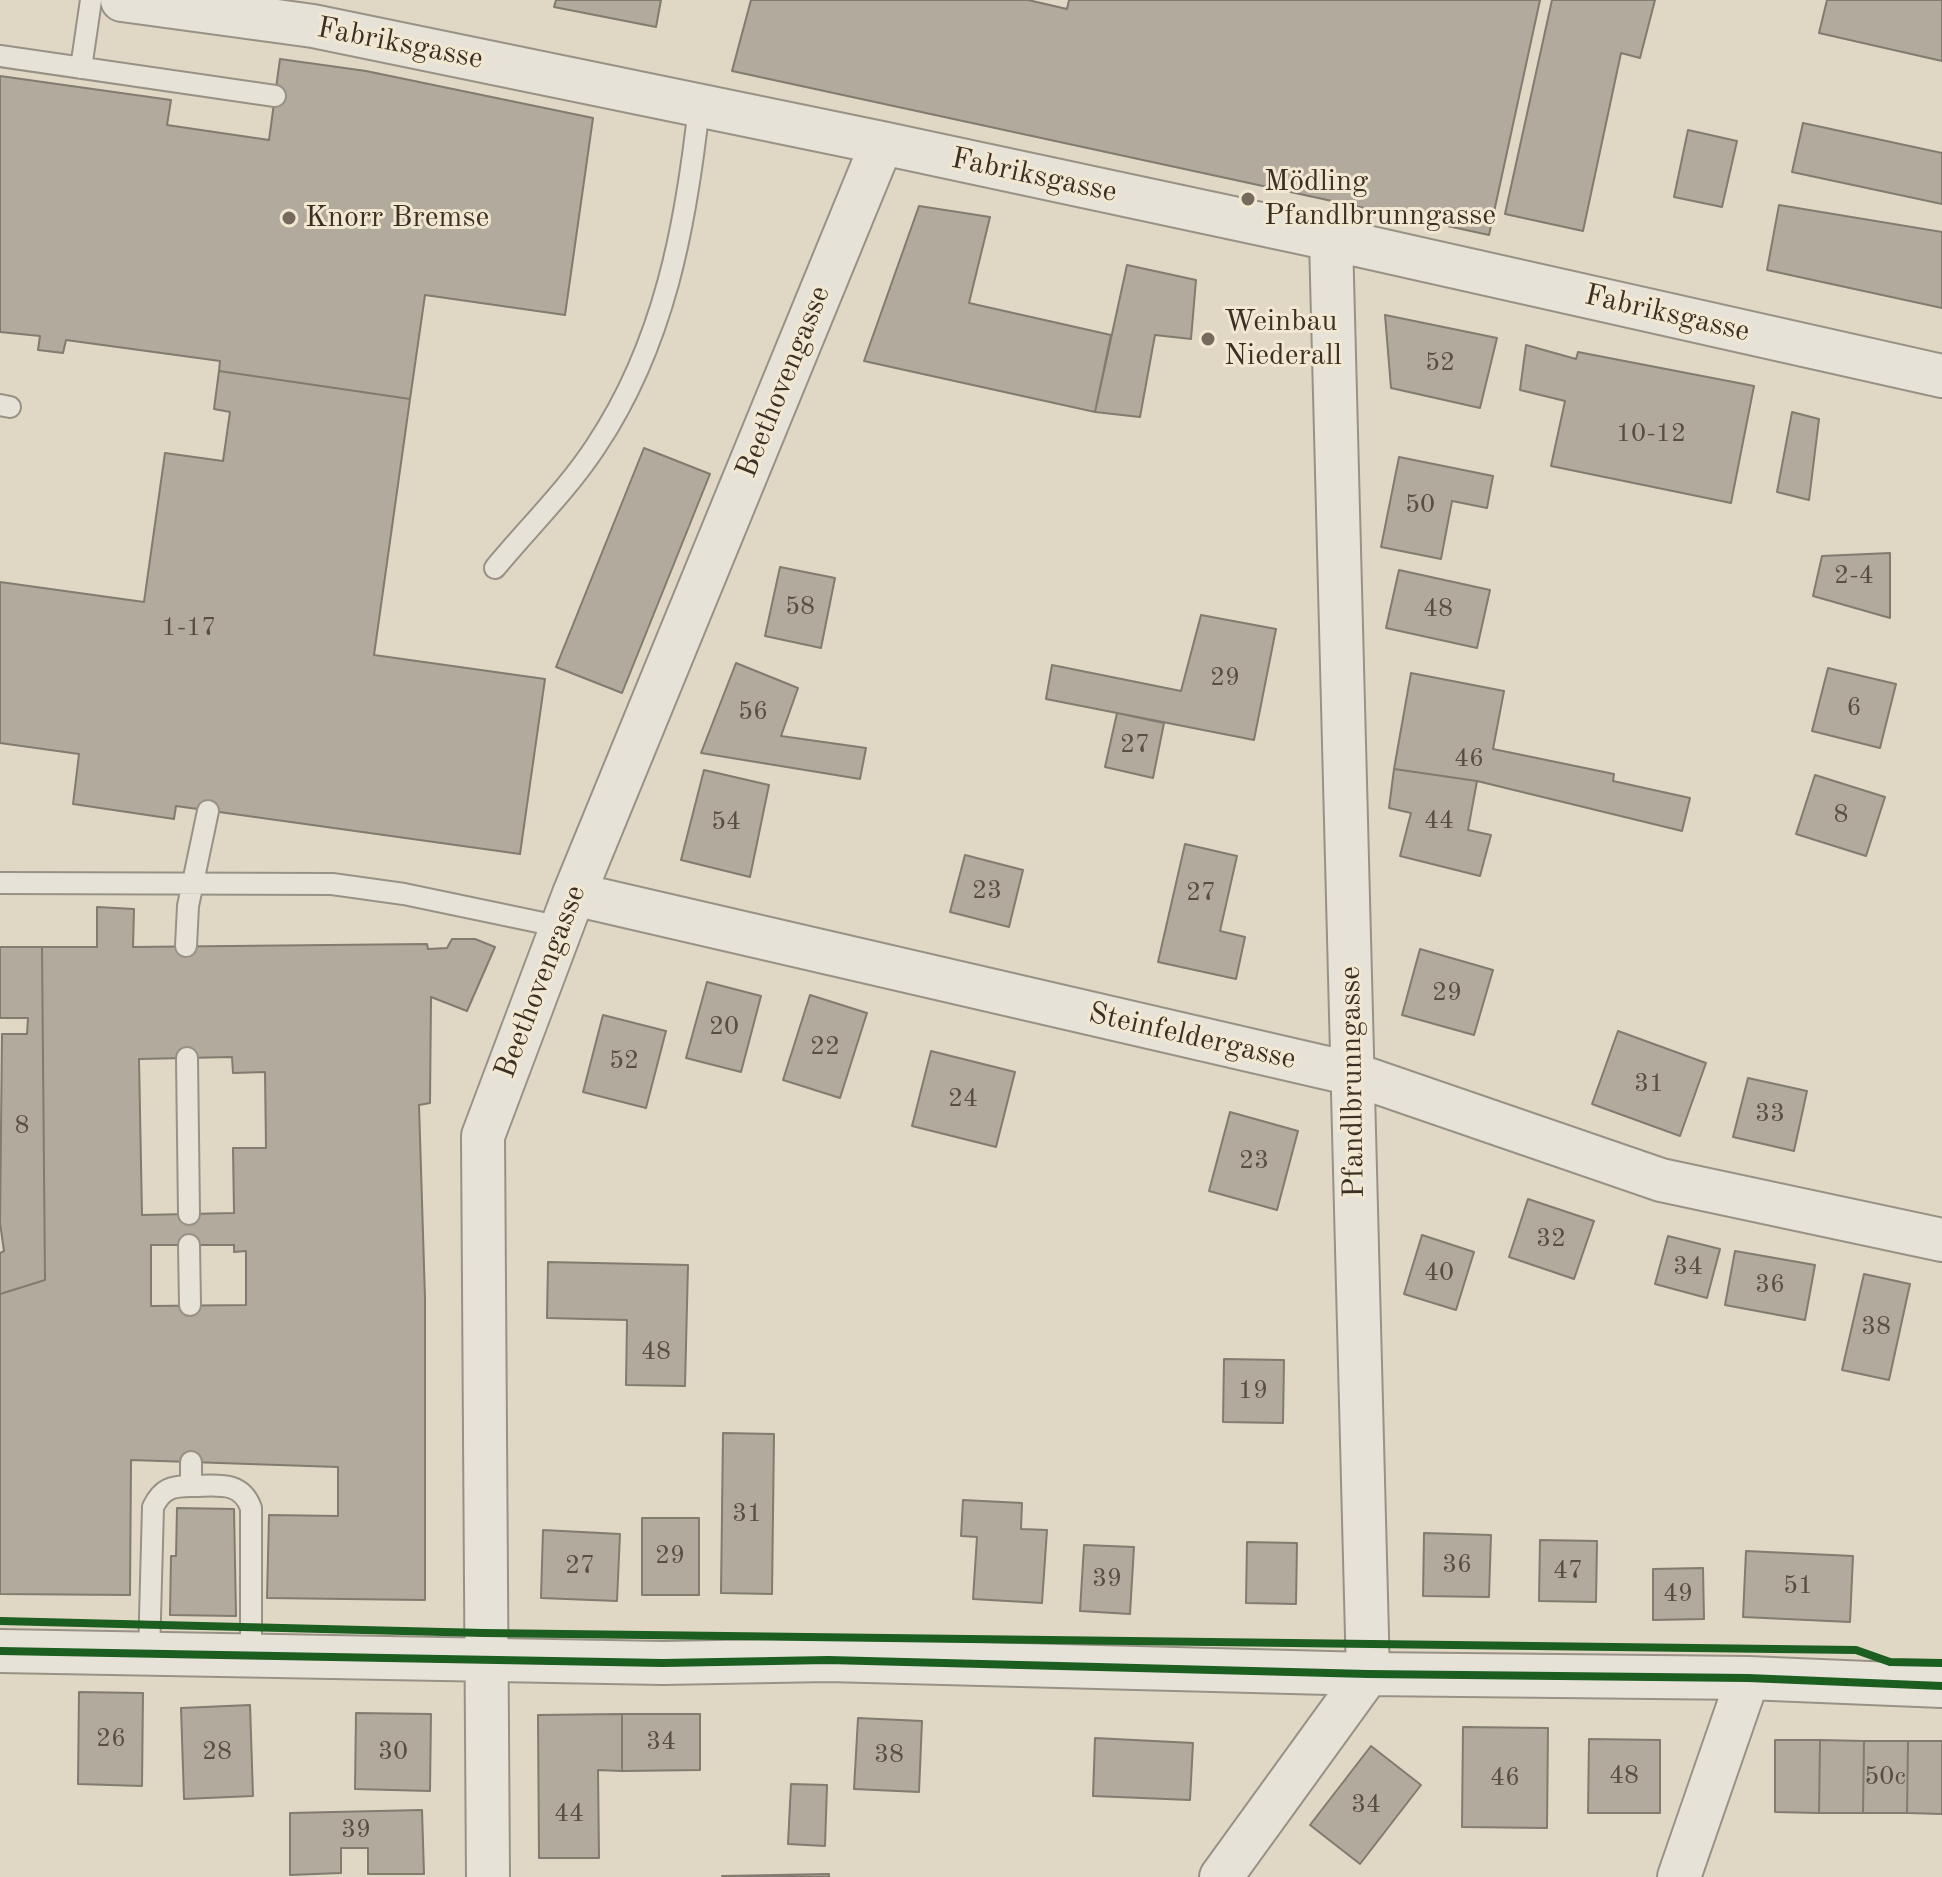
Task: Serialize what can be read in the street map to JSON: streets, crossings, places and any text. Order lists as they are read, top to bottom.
{
  "streets": {
    "street": [
      "Fabriksgasse",
      "Beethovengasse",
      "Steinfeldergasse",
      "Pfandlbrunngasse"
    ]
  },
  "crossings": [
    ["Fabriksgasse", "Beethovengasse"],
    ["Fabriksgasse", "Pfandlbrunngasse"],
    ["Beethovengasse", "Steinfeldergasse"],
    ["Steinfeldergasse", "Pfandlbrunngasse"]
  ],
  "places": ["Mödling Pfandlbrunngasse", "Knorr Bremse", "Weinbau Niederall"],
  "house_numbers": [
    "52",
    "10-12",
    "50",
    "2-4",
    "58",
    "48",
    "1-17",
    "29",
    "6",
    "56",
    "27",
    "46",
    "8",
    "44",
    "54",
    "23",
    "27",
    "29",
    "20",
    "22",
    "52",
    "31",
    "24",
    "33",
    "8",
    "23",
    "32",
    "34",
    "40",
    "36",
    "38",
    "48",
    "19",
    "31",
    "29",
    "36",
    "27",
    "47",
    "39",
    "51",
    "49",
    "26",
    "34",
    "28",
    "30",
    "38",
    "48",
    "50c",
    "46",
    "34",
    "44",
    "39"
  ]
}
